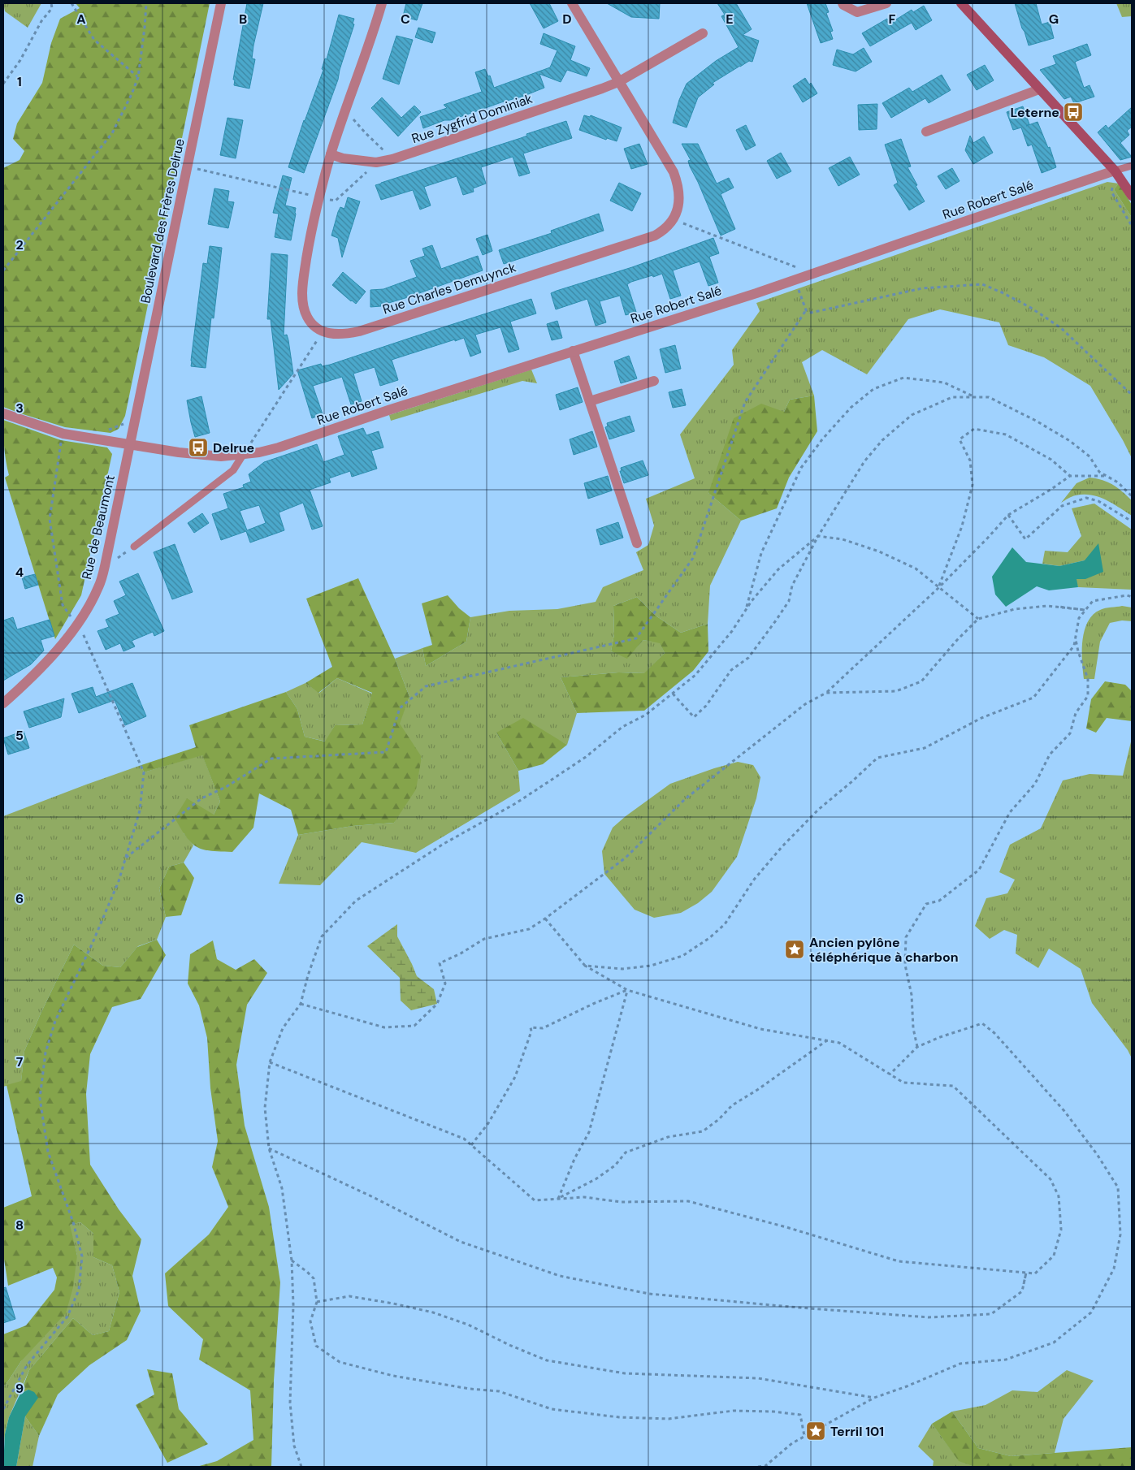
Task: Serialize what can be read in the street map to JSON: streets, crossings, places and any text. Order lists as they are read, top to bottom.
{
  "streets": {
    "street": [
      "Rue Zygfrid Dominiak",
      "Rue Robert Salé",
      "Boulevard des Frères Delrue",
      "Rue Charles Demuynck",
      "Rue de Beaumont"
    ]
  },
  "crossings": [
    ["Rue Robert Salé", "Boulevard des Frères Delrue"],
    ["Rue Robert Salé", "Rue de Beaumont"],
    ["Boulevard des Frères Delrue", "Rue de Beaumont"]
  ],
  "places": {
    "bus stop": ["Leterne", "Delrue"],
    "place": ["Ancien pylône téléphérique à charbon", "Terril 101"]
  },
  "grid": {
    "columns": [
      "A",
      "B",
      "C",
      "D",
      "E",
      "F",
      "G"
    ],
    "rows": [
      "1",
      "2",
      "3",
      "4",
      "5",
      "6",
      "7",
      "8",
      "9"
    ]
  }
}
